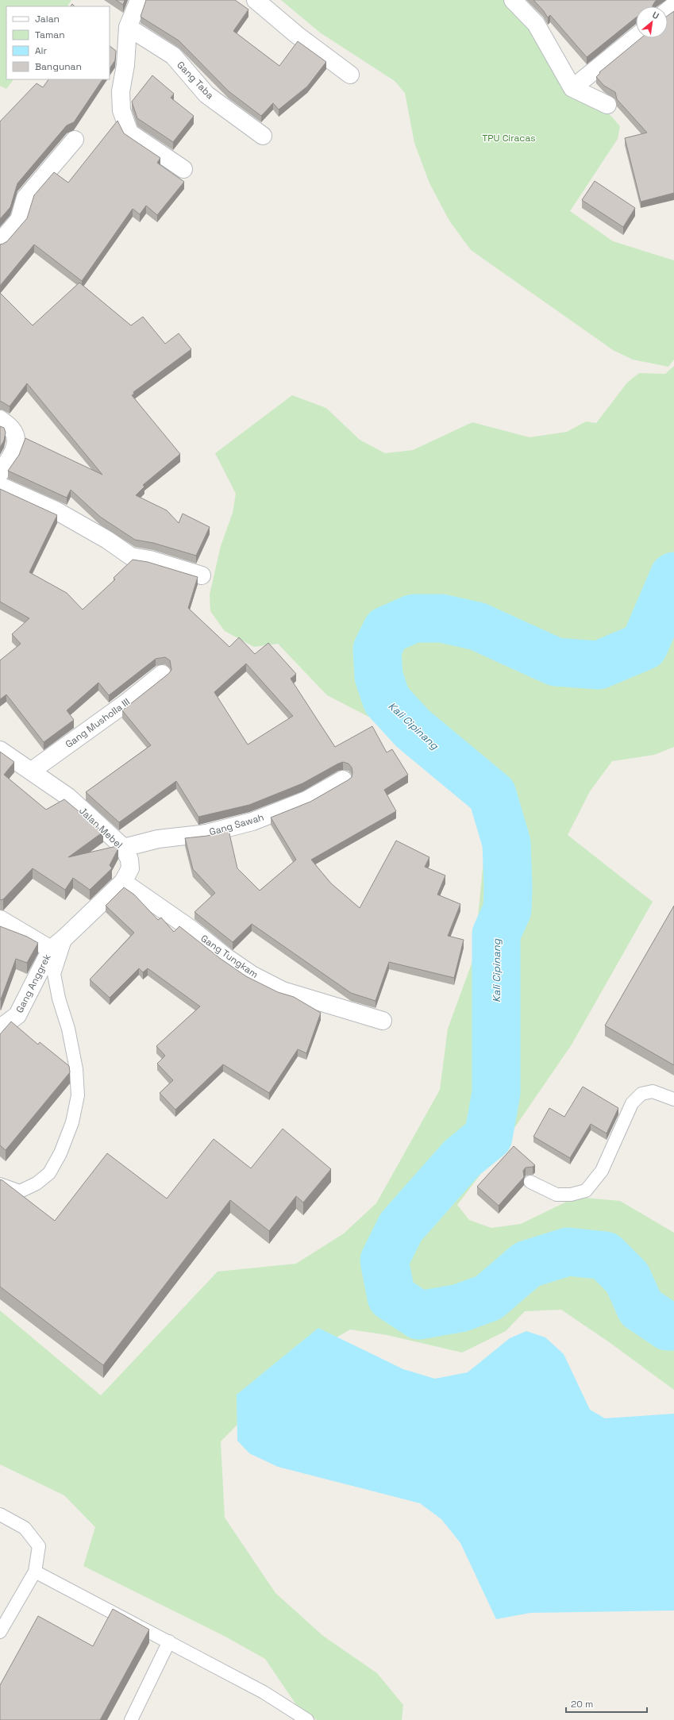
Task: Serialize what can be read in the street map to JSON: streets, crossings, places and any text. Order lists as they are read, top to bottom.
{
  "streets": {
    "street": [
      "Gang Taba",
      "Gang Musholla III",
      "Gang Sawah",
      "Jalan Mebel",
      "Gang Tungkam",
      "Gang Anggrek"
    ]
  },
  "crossings": [
    ["Gang Musholla III", "Jalan Mebel"],
    ["Gang Sawah", "Jalan Mebel"],
    ["Jalan Mebel", "Gang Tungkam"],
    ["Jalan Mebel", "Gang Anggrek"]
  ],
  "water": ["Kali Cipinang"],
  "parks": ["TPU Ciracas"],
  "legend": [
    "Jalan",
    "Taman",
    "Air",
    "Bangunan"
  ],
  "scale_bar": "20 m",
  "north": "top right"
}
